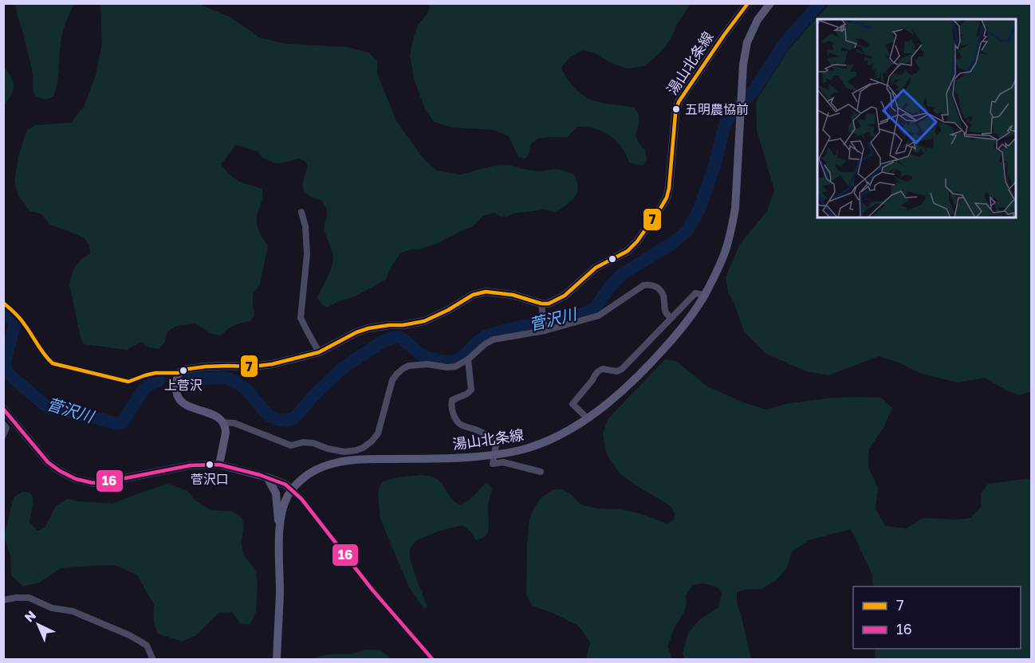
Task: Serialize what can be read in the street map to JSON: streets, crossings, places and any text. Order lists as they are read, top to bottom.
{
  "streets": {
    "main road": ["湯山北条線"]
  },
  "water": ["菅沢川"],
  "places": ["五明農協前", "上菅沢", "菅沢口"],
  "lines": ["transit line 7", "transit line 16"],
  "legend": ["7", "16"],
  "north": "top left"
}
